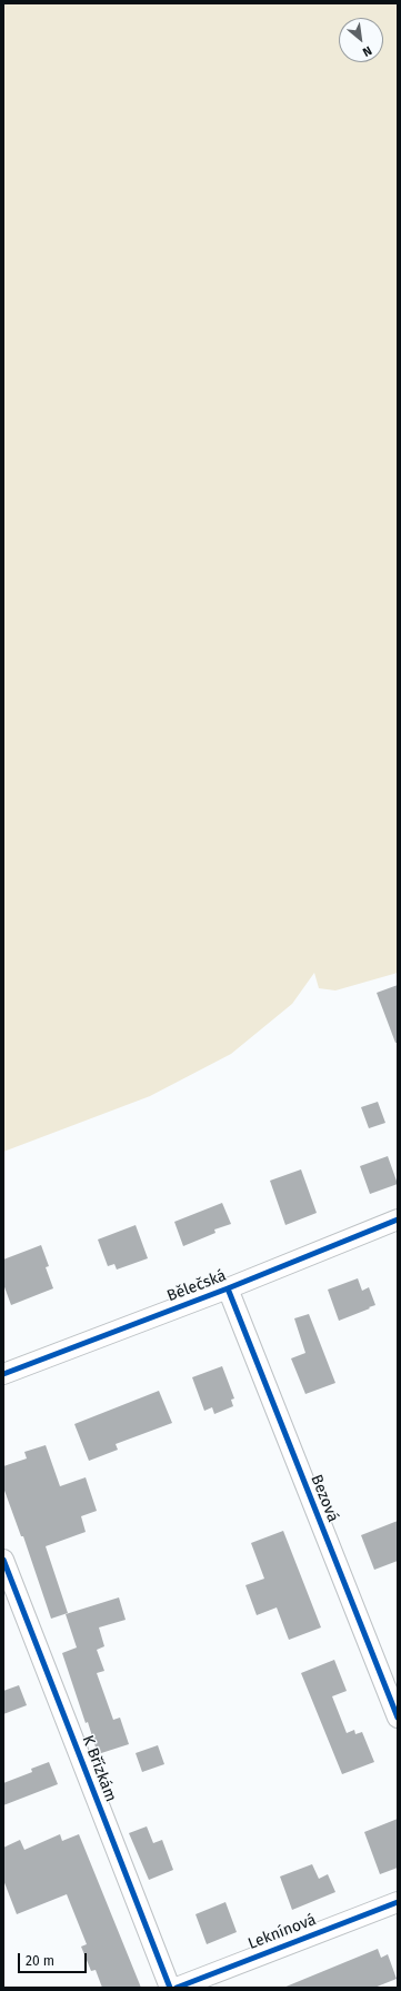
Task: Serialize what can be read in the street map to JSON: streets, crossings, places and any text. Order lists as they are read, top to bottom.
{
  "streets": {
    "street": [
      "Bělečská",
      "Bezová",
      "K Břízkám",
      "Leknínová"
    ]
  },
  "crossings": [
    ["Bělečská", "Bezová"]
  ],
  "scale_bar": "20 m",
  "north": "bottom right"
}
